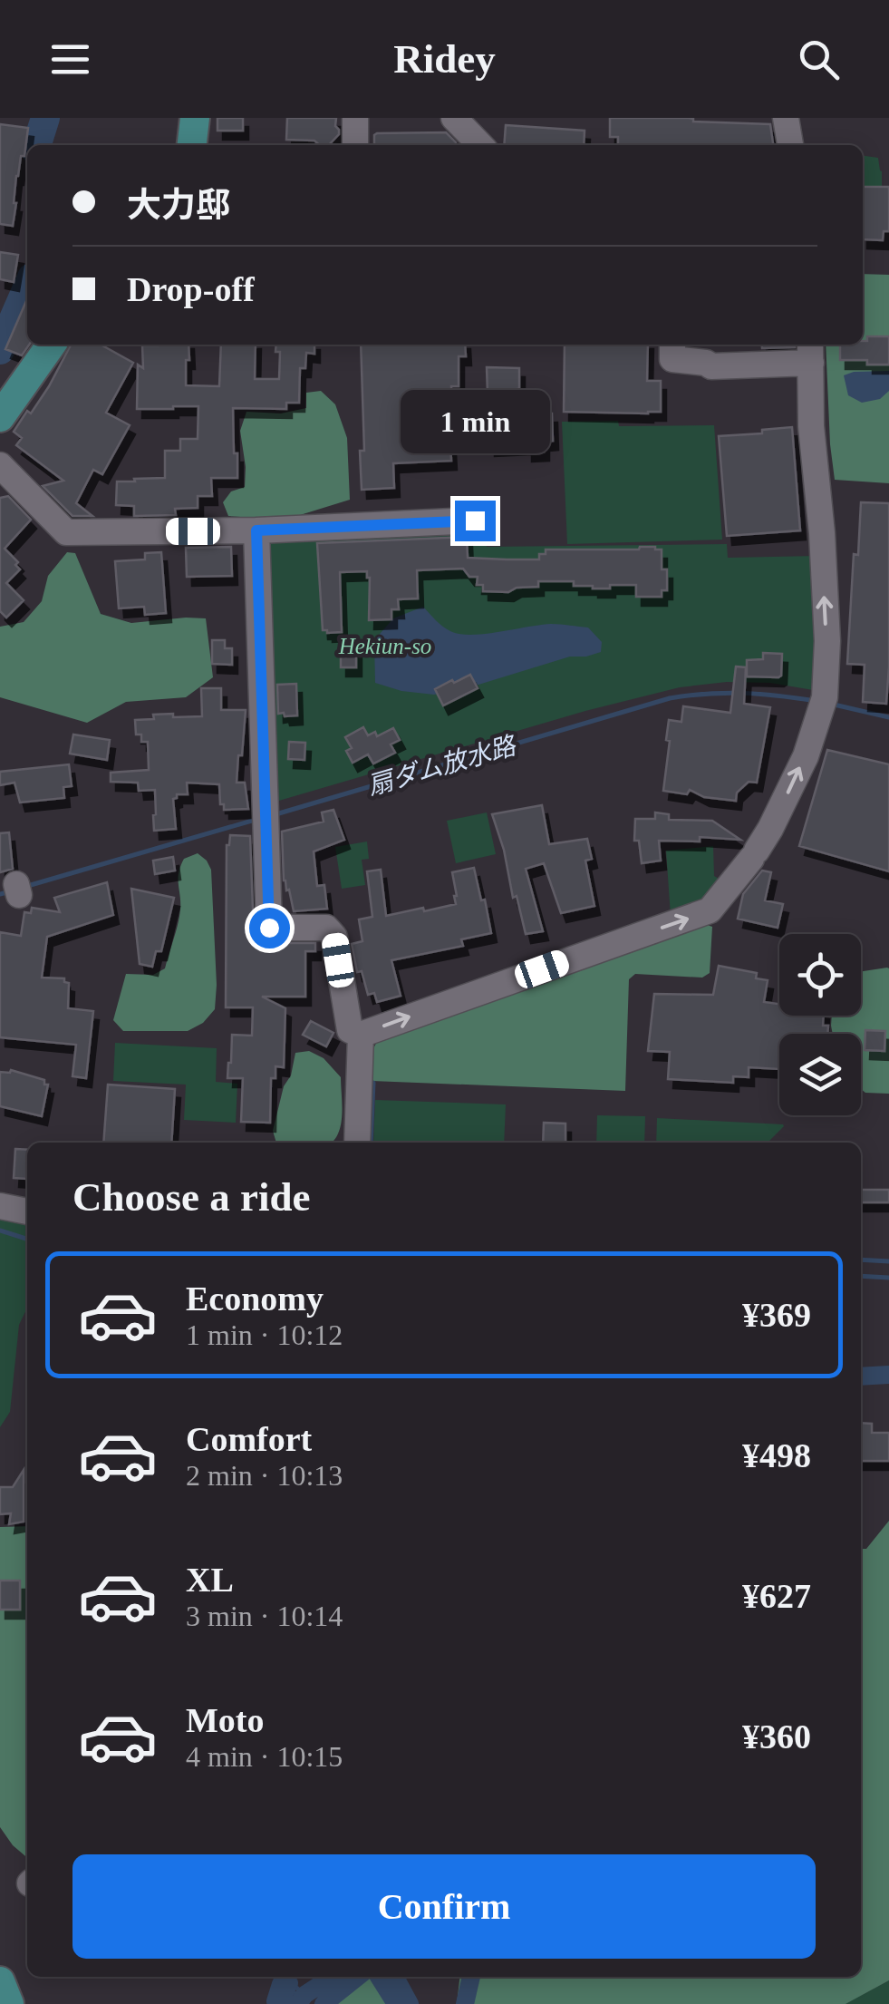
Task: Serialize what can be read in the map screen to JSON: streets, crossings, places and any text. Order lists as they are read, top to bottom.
{
  "water": ["扇ダム放水路"],
  "parks": ["Hekiun-so"],
  "page": {
    "header": "Ridey",
    "banner": ["大力邸", "Drop-off"],
    "bubble": "1 min",
    "heading": "Choose a ride",
    "list": [
      {
        "name": "Economy",
        "note": "1 min · 10:12",
        "value": "¥369"
      },
      {
        "name": "Comfort",
        "note": "2 min · 10:13",
        "value": "¥498"
      },
      {
        "name": "XL",
        "note": "3 min · 10:14",
        "value": "¥627"
      },
      {
        "name": "Moto",
        "note": "4 min · 10:15",
        "value": "¥360"
      }
    ],
    "buttons": "Confirm"
  }
}
